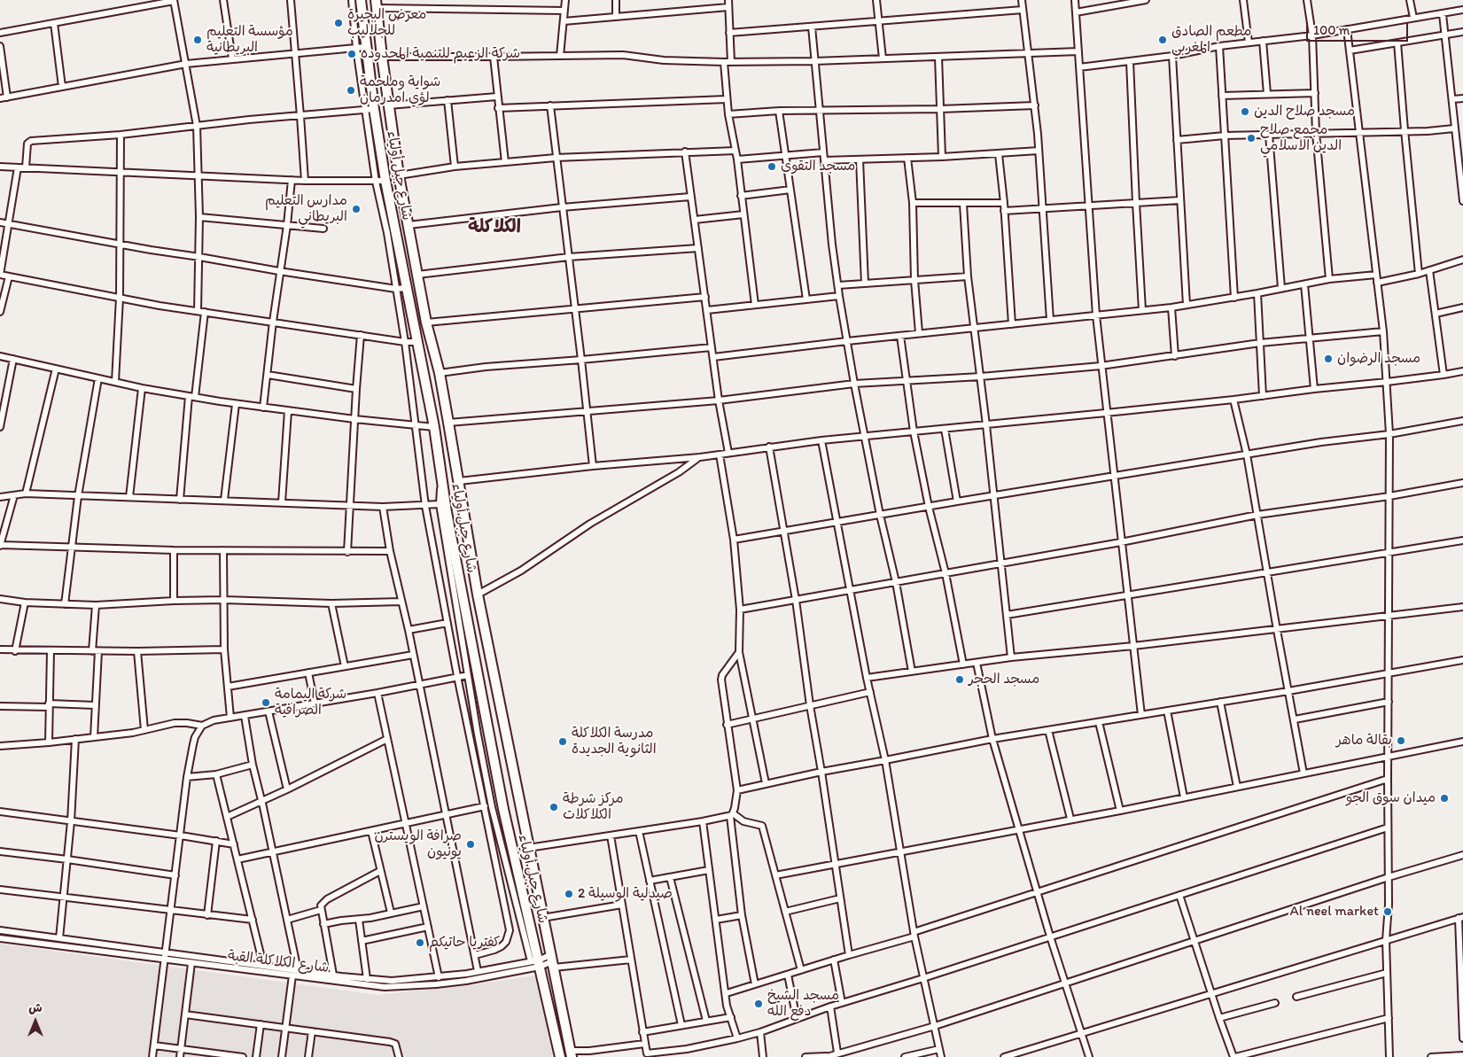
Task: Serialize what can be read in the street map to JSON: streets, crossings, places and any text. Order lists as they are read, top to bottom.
{
  "streets": {
    "main road": ["شارع جبل أولياء"],
    "street": ["شارع الكلاكلة القبة"]
  },
  "crossings": [
    ["شارع جبل أولياء", "شارع الكلاكلة القبة"]
  ],
  "districts": ["الكلاكلة"],
  "places": [
    "معرض البحيرة للجلاليب",
    "مؤسسة التعليم البريطانية",
    "مطعم الصادق المغربي",
    "شركة الزعيم للتنمية المحدوده",
    "شواية وملحمة لؤي امدرمان",
    "مسجد صلاح الدين",
    "مجمع صلاح الدين الاسلامي",
    "مسجد التقوى",
    "مدارس التعليم البريطاني",
    "مسجد الرضوان",
    "مسجد الحجر",
    "شركة اليمامة الصرافية",
    "بقالة ماهر",
    "مدرسة الكلاكلة الثانوية الجديدة",
    "ميدان سوق الجو",
    "مركز شرطة الكلاكلات",
    "صرافة الويسترن يونيون",
    "صيدلية الوسيلة 2",
    "Al neel market",
    "كفتريا حاتيكم",
    "مسجد الشيخ دفع الله"
  ],
  "scale_bar": "100 m",
  "north": "top"
}
